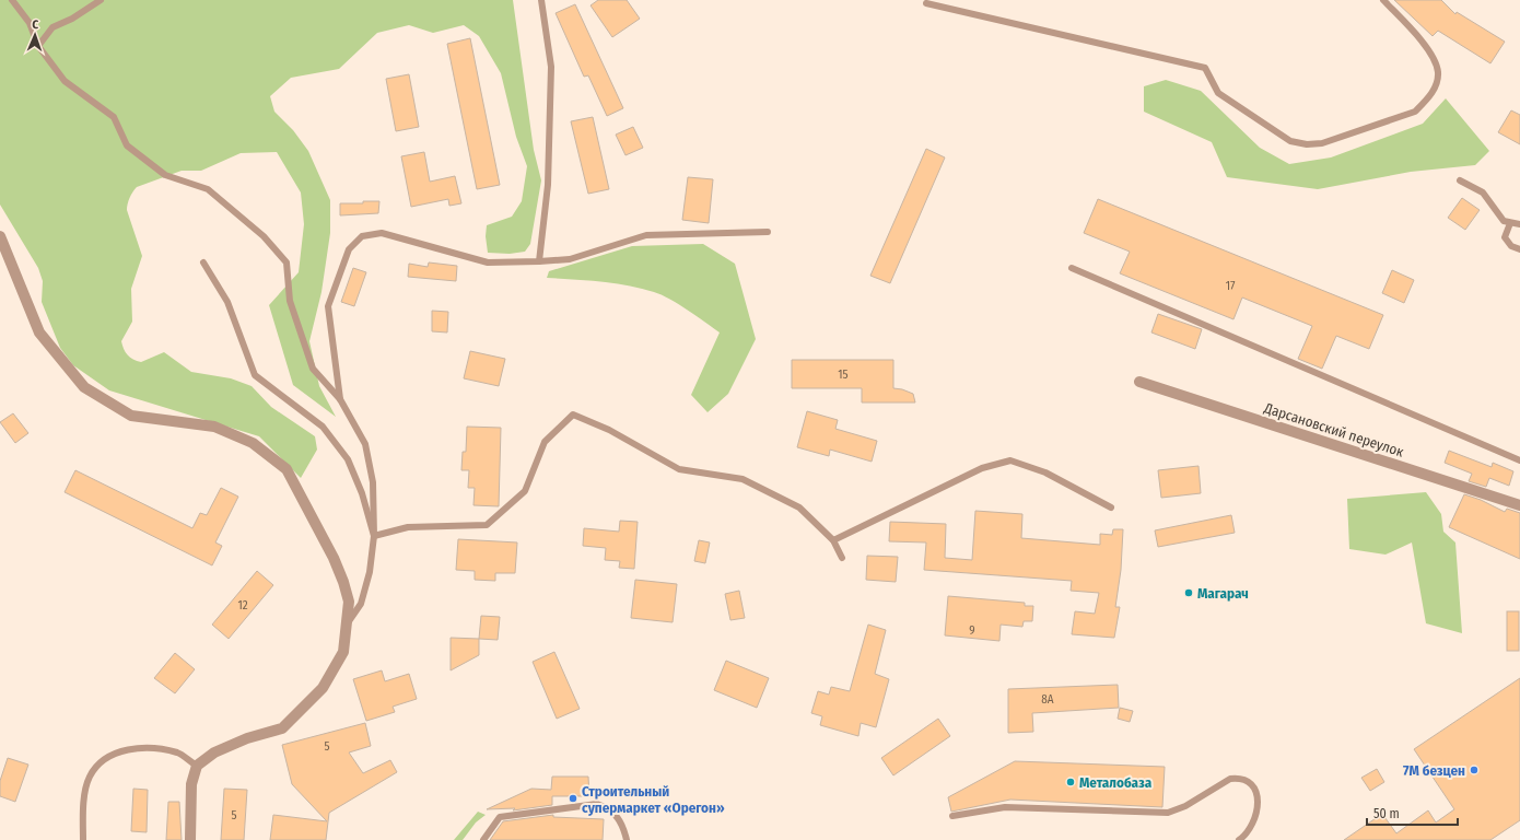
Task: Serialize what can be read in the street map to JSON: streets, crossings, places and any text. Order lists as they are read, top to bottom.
{
  "streets": {
    "street": ["Дарсановский переулок"]
  },
  "places": [
    "Магарач",
    "7М безцен",
    "Металобаза",
    "Строительный супермаркет «Орегон»"
  ],
  "house_numbers": [
    "17",
    "15",
    "12",
    "9",
    "8А",
    "5",
    "5"
  ],
  "scale_bar": "50 m",
  "north": "top"
}
